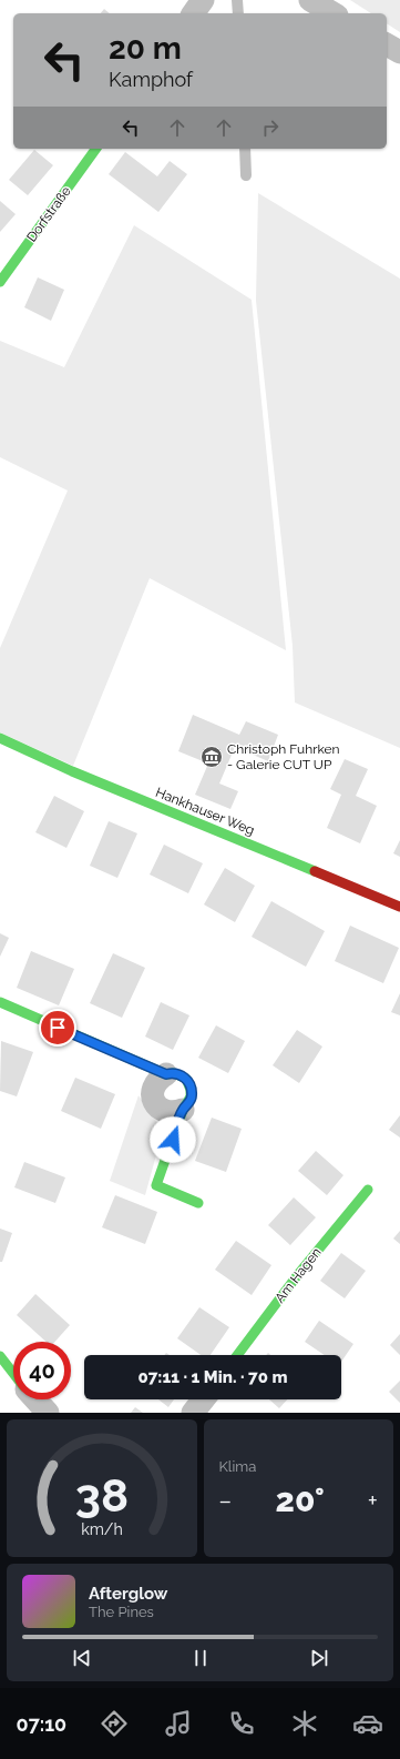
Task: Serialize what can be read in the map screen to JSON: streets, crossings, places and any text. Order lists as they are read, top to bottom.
{
  "streets": {
    "street": ["Dorfstraße", "Hankhauser Weg", "Am Hagen"]
  },
  "places": {
    "museum": ["Christoph Fuhrken - Galerie CUT UP"]
  },
  "page": {
    "turn": ["20 m", "Kamphof"],
    "limit": "40",
    "trip": "07:11 · 1 Min. · 70 m",
    "tile": "Klima",
    "heat": ["−", "20°", "+"],
    "song": ["Afterglow", "The Pines"],
    "tabs": "07:10",
    "gauge": ["38", "km/h"]
  }
}
